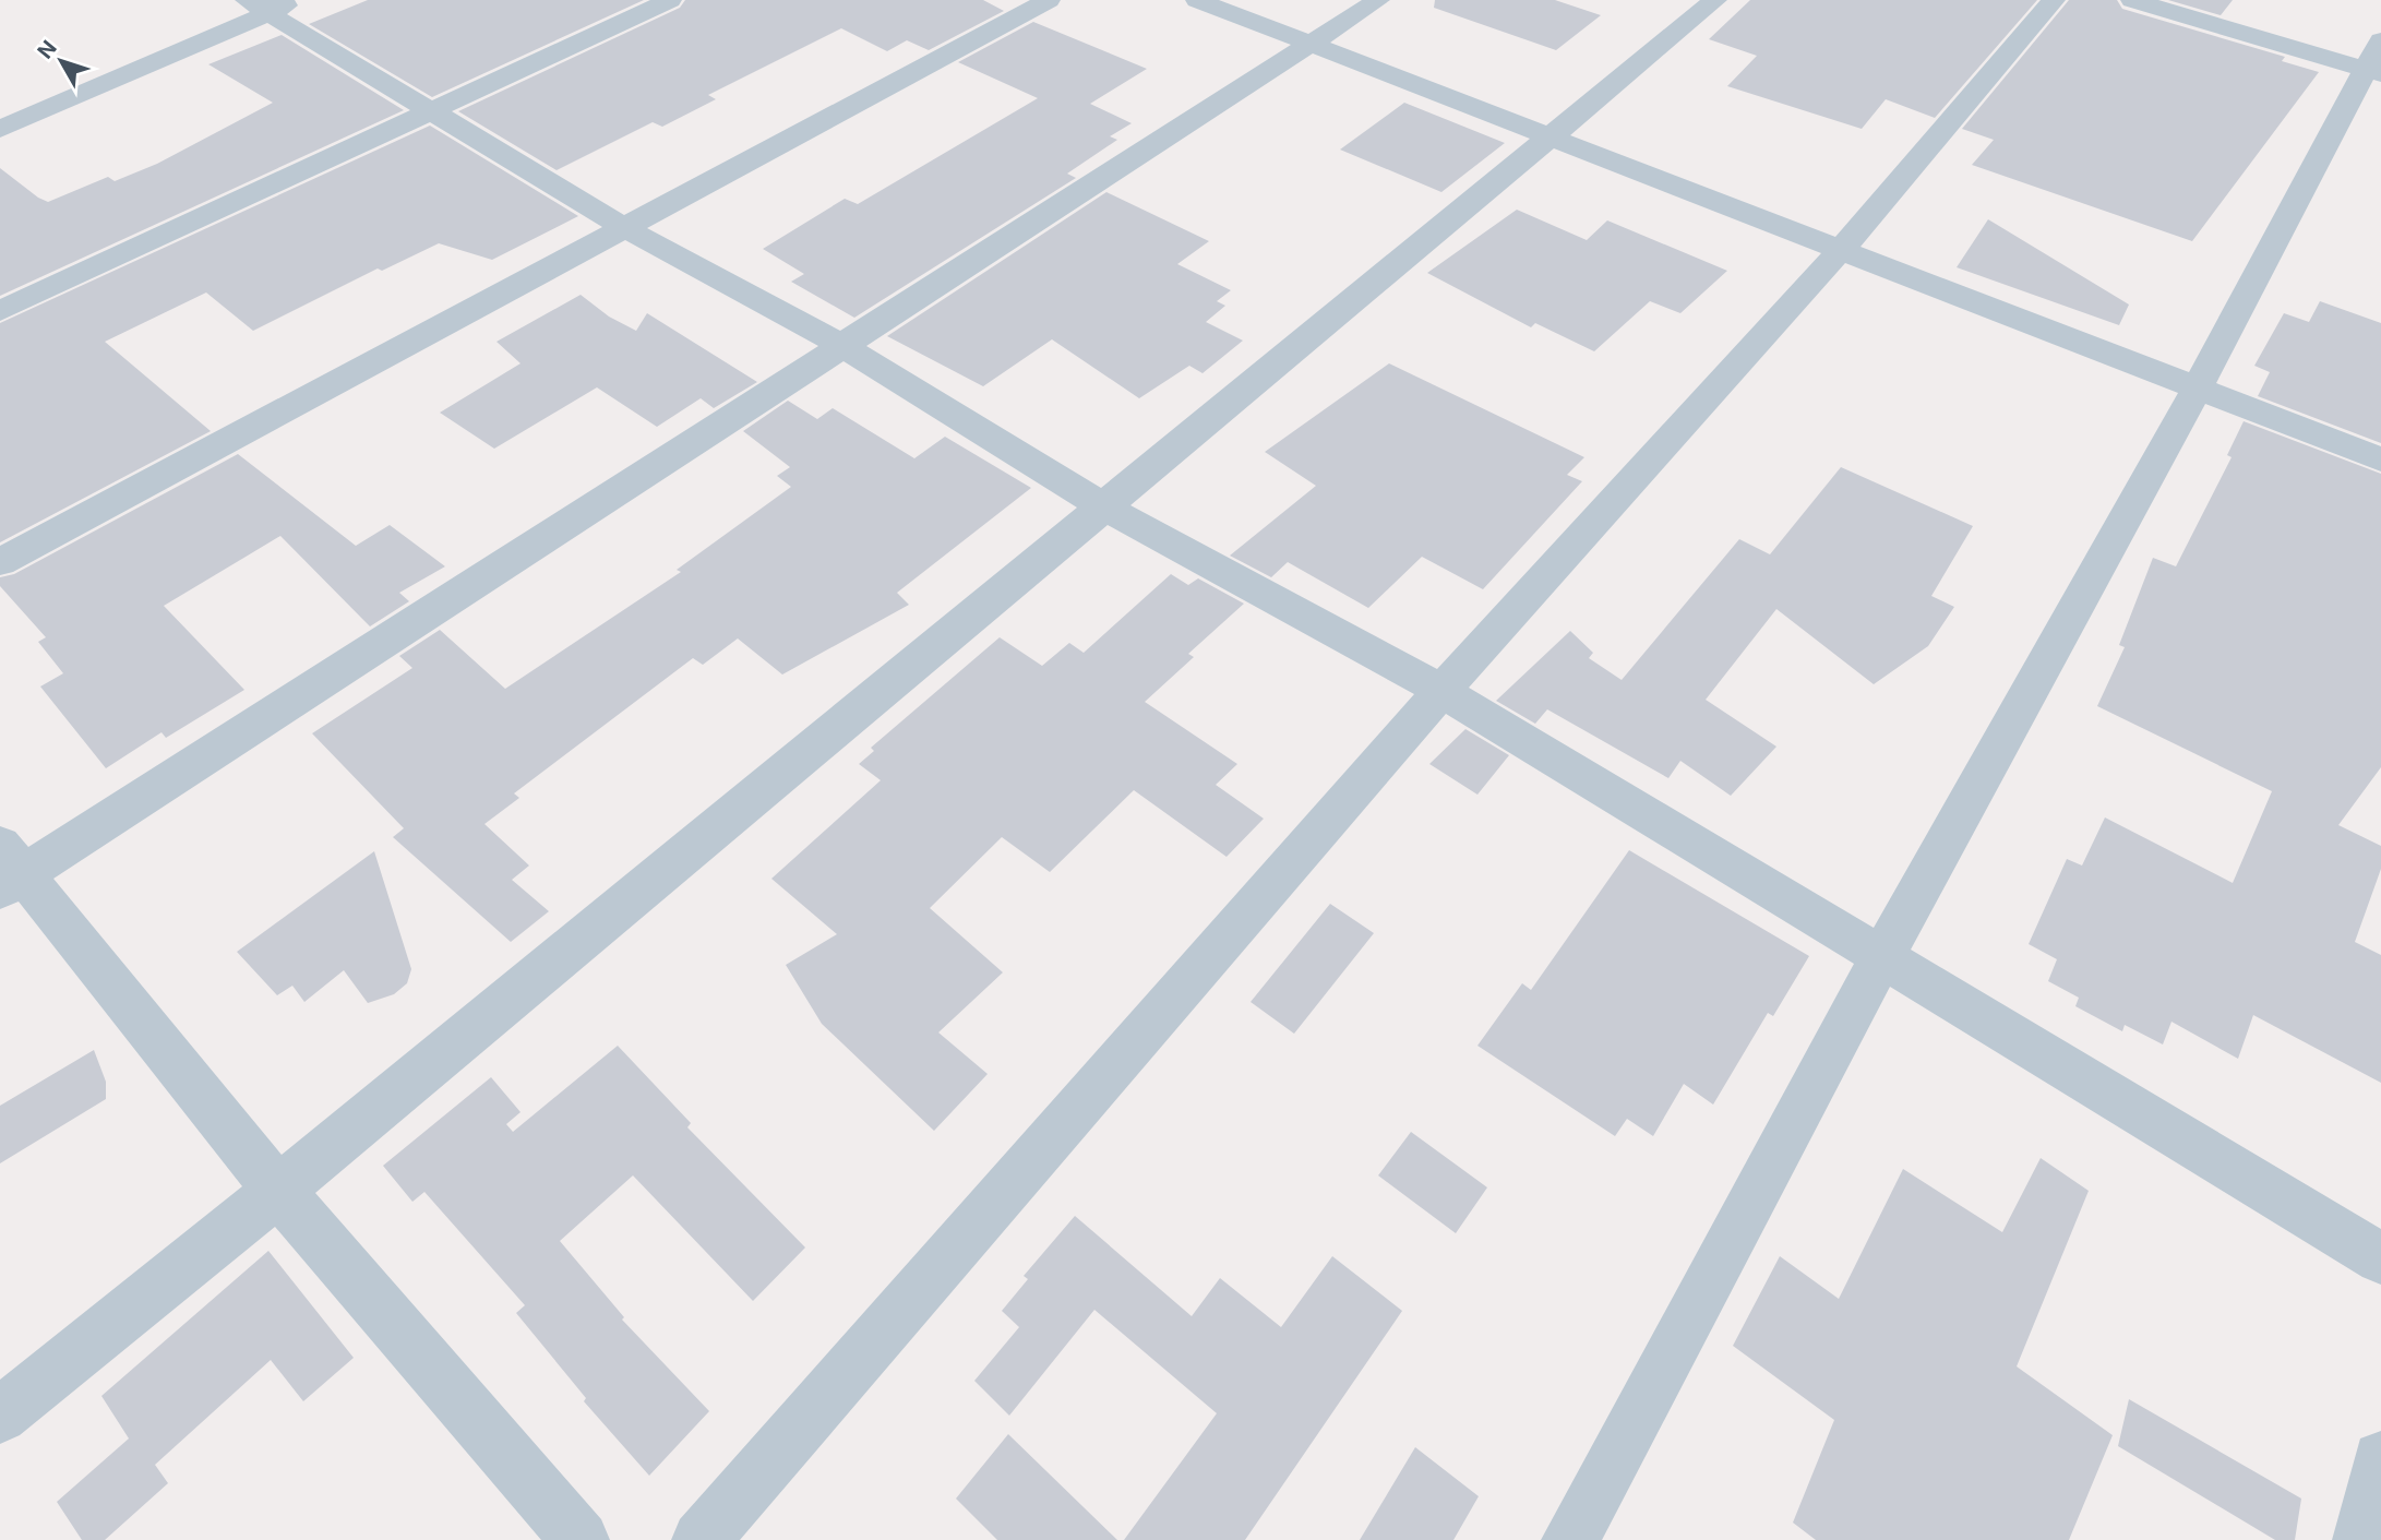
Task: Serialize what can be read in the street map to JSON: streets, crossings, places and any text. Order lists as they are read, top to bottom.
{
  "north": "top left"
}
